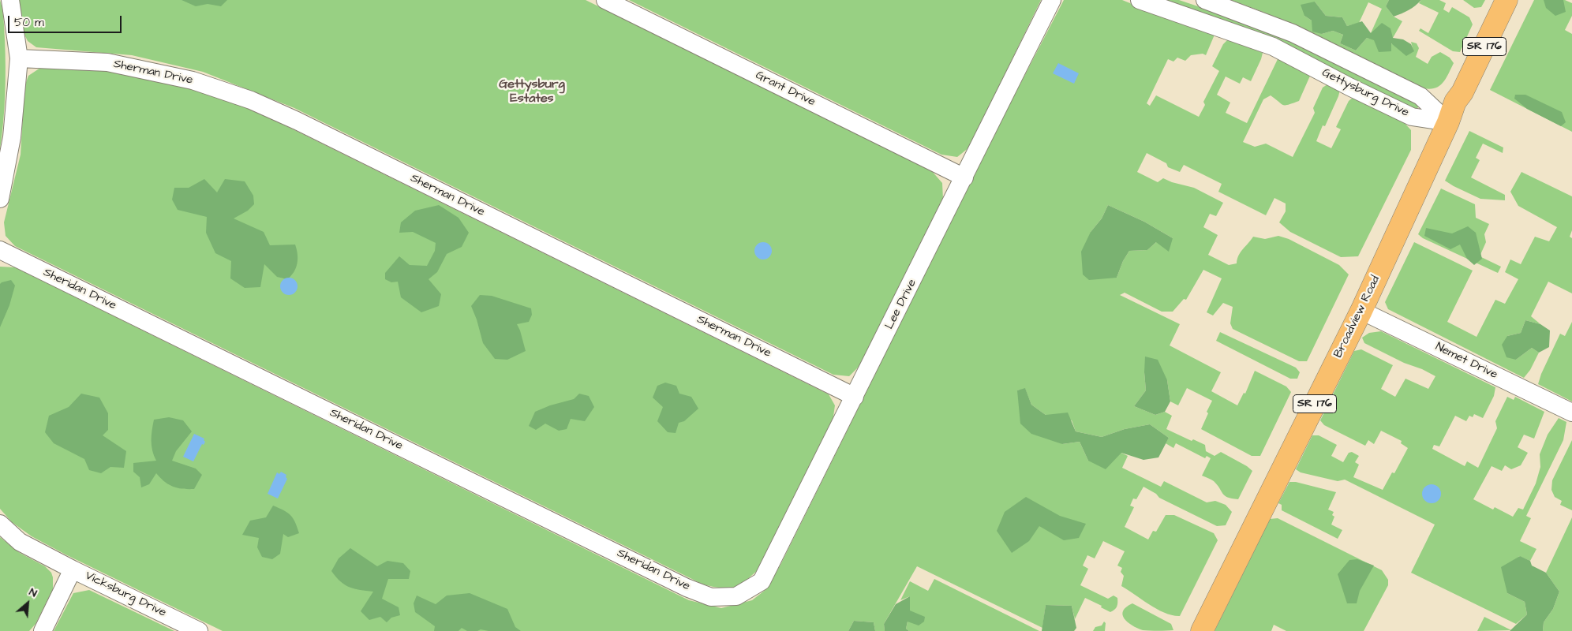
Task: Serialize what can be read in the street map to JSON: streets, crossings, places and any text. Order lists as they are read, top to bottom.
{
  "streets": {
    "main road": ["SR 176", "Broadview Road"],
    "street": [
      "Sherman Drive",
      "Grant Drive",
      "Gettysburg Drive",
      "Sheridan Drive",
      "Lee Drive",
      "Nemet Drive",
      "Vicksburg Drive"
    ]
  },
  "crossings": [
    ["Sherman Drive", "Lee Drive"],
    ["Grant Drive", "Lee Drive"],
    ["Gettysburg Drive", "Broadview Road"],
    ["Sheridan Drive", "Lee Drive"],
    ["Broadview Road", "Nemet Drive"]
  ],
  "districts": ["Gettysburg Estates"],
  "scale_bar": "50 m",
  "north": "top right"
}
